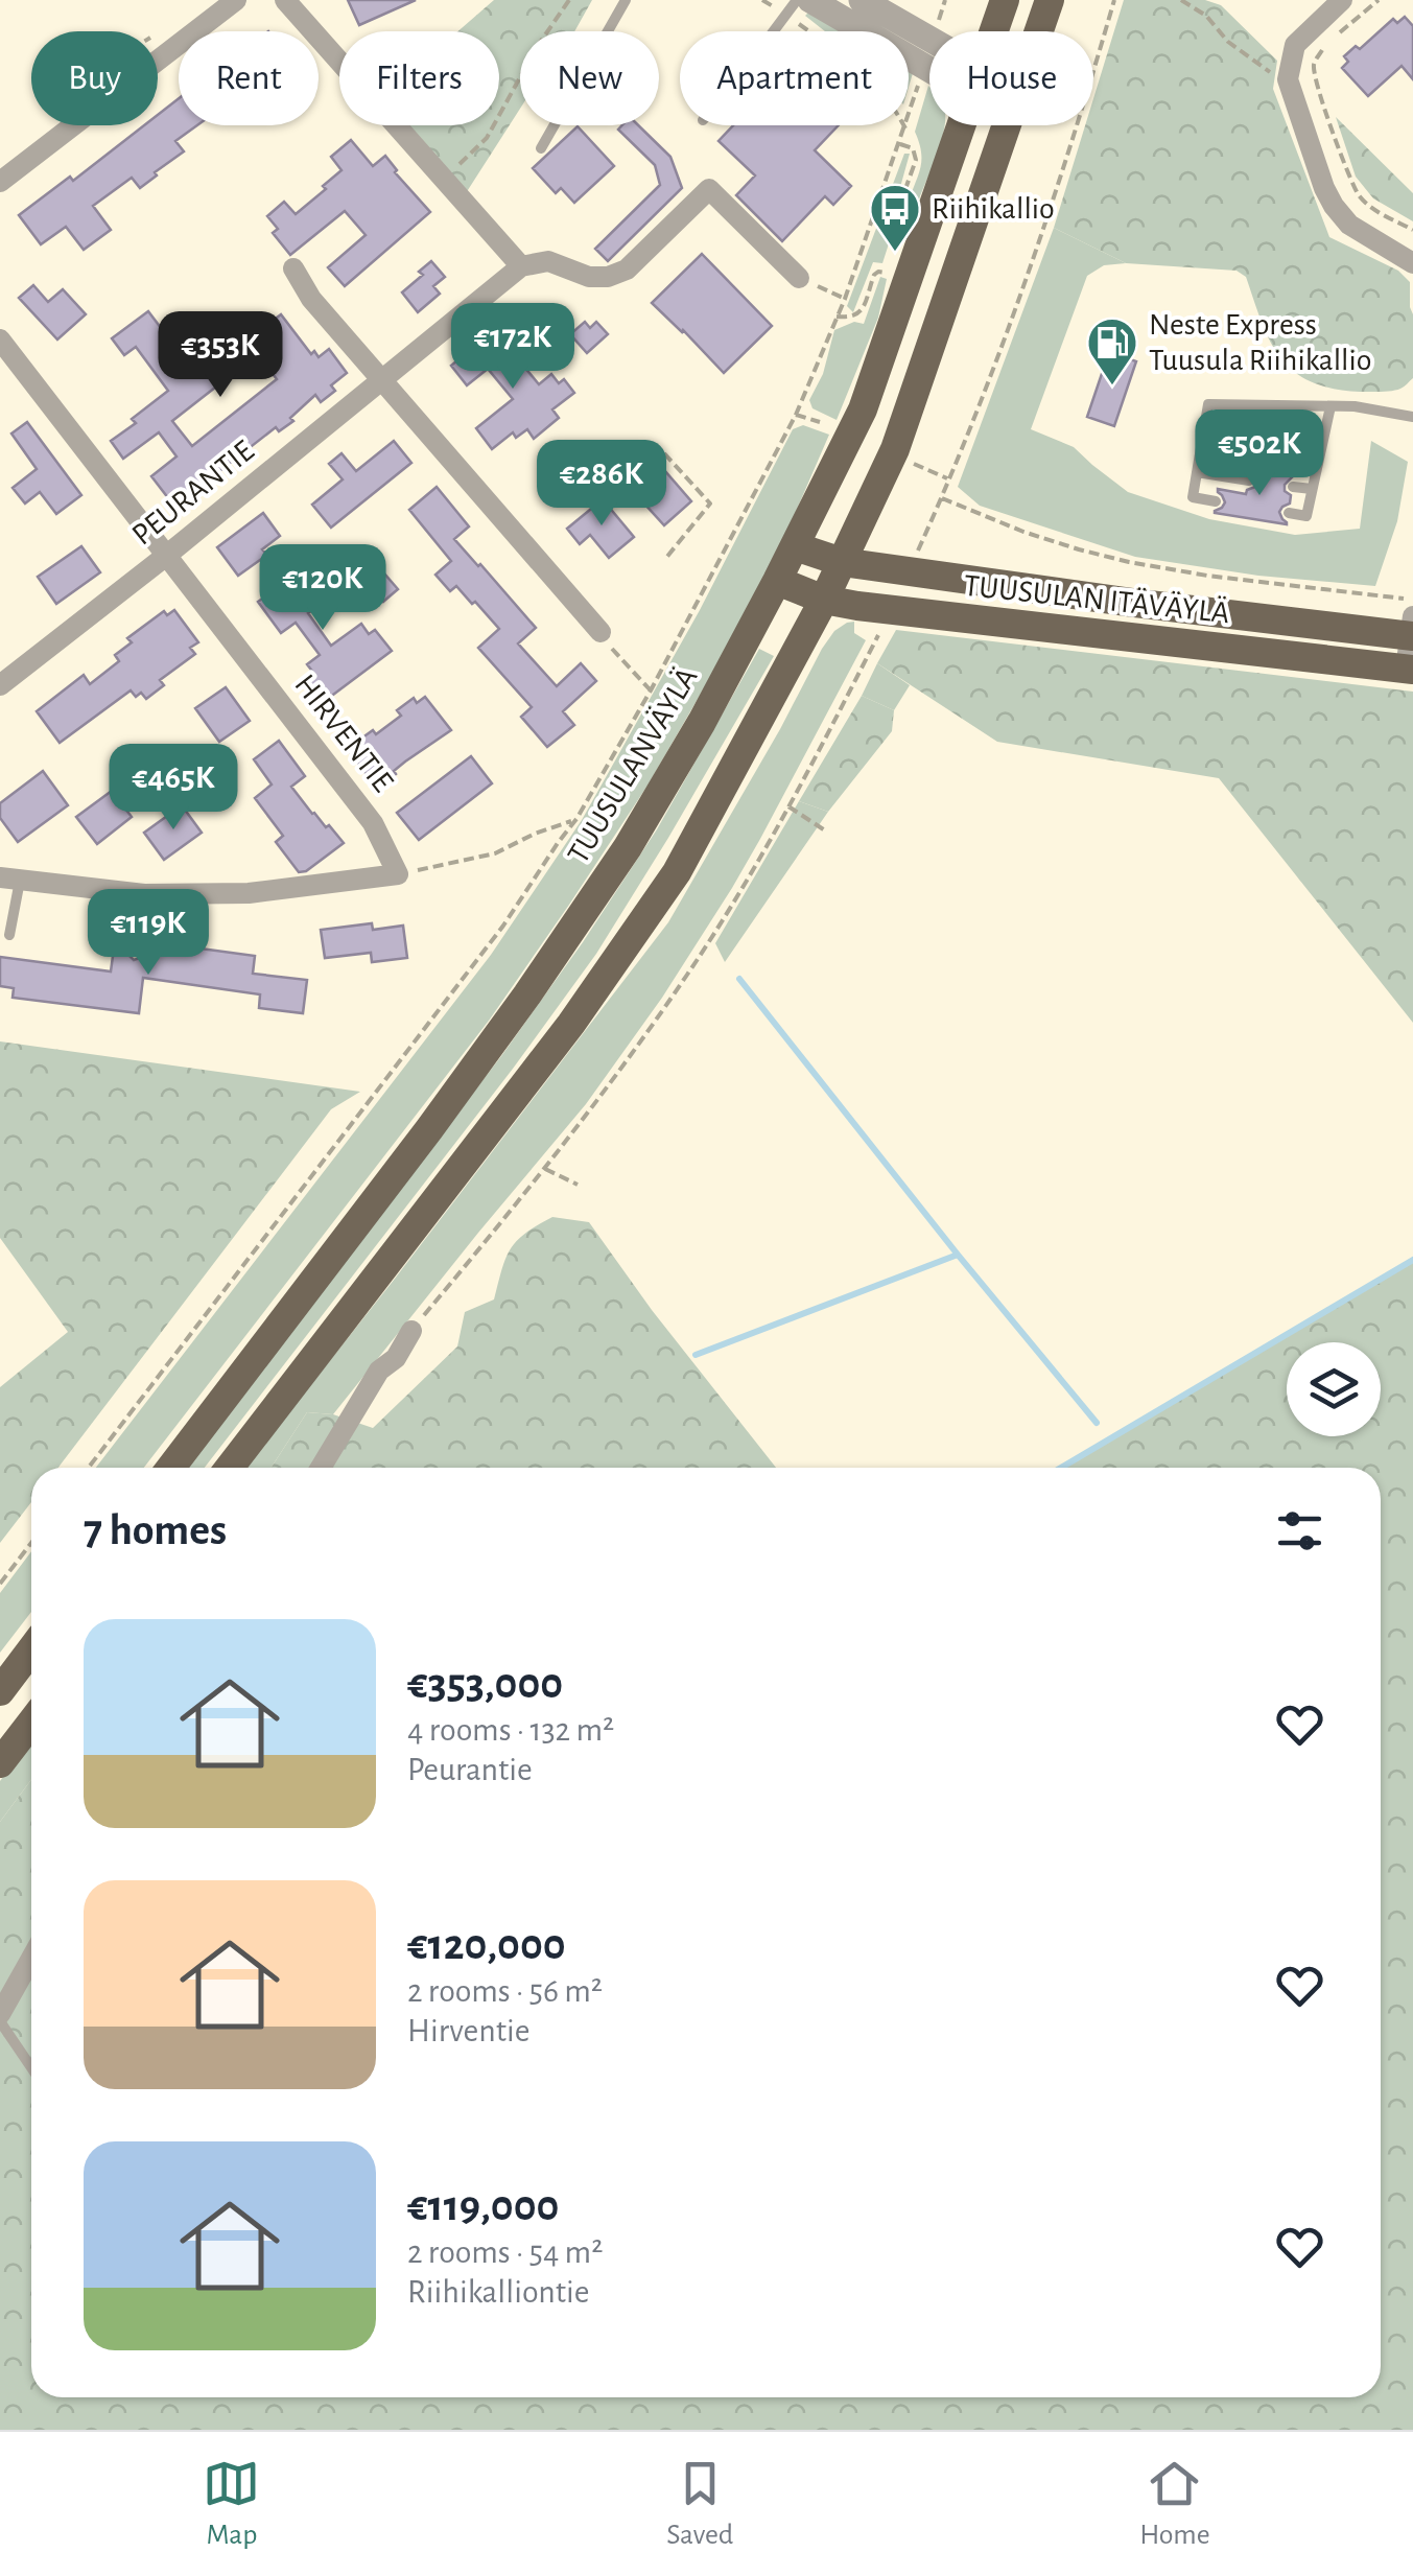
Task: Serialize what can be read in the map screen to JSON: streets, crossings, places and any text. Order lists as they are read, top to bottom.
{
  "streets": {
    "main road": ["TUUSULAN ITÄVÄYLÄ", "TUUSULANVÄYLÄ"],
    "street": ["PEURANTIE", "HIRVENTIE"]
  },
  "crossings": [
    ["PEURANTIE", "HIRVENTIE"],
    ["TUUSULAN ITÄVÄYLÄ", "TUUSULANVÄYLÄ"]
  ],
  "places": {
    "bus stop": ["Riihikallio"],
    "fuel station": ["Neste Express Tuusula Riihikallio"]
  },
  "page": {
    "chip": [
      "Buy",
      "Rent",
      "Filters",
      "New",
      "Apartment",
      "House"
    ],
    "price": [
      "€172K",
      "€353K",
      "€502K",
      "€286K",
      "€120K",
      "€465K",
      "€119K"
    ],
    "heading": "7 homes",
    "list": [
      {
        "name": "€353,000",
        "note": "4 rooms · 132 m² · Peurantie"
      },
      {
        "name": "€120,000",
        "note": "2 rooms · 56 m² · Hirventie"
      },
      {
        "name": "€119,000",
        "note": "2 rooms · 54 m² · Riihikalliontie"
      }
    ],
    "tabs": ["Map", "Saved", "Home"]
  }
}
